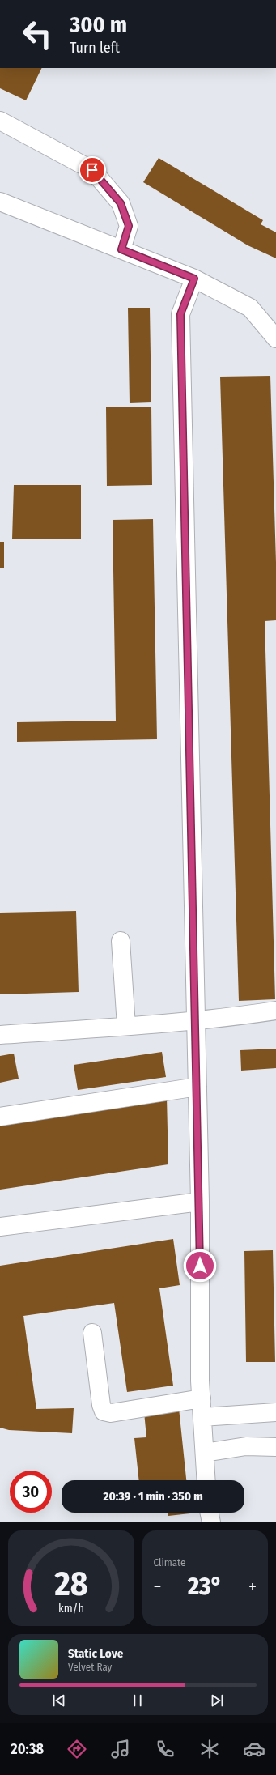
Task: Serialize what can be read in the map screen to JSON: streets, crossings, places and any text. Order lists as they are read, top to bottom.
{
  "page": {
    "turn": ["300 m", "Turn left"],
    "limit": "30",
    "trip": "20:39 · 1 min · 350 m",
    "tile": "Climate",
    "heat": ["−", "23°", "+"],
    "song": ["Static Love", "Velvet Ray"],
    "tabs": "20:38",
    "gauge": ["28", "km/h"]
  }
}
